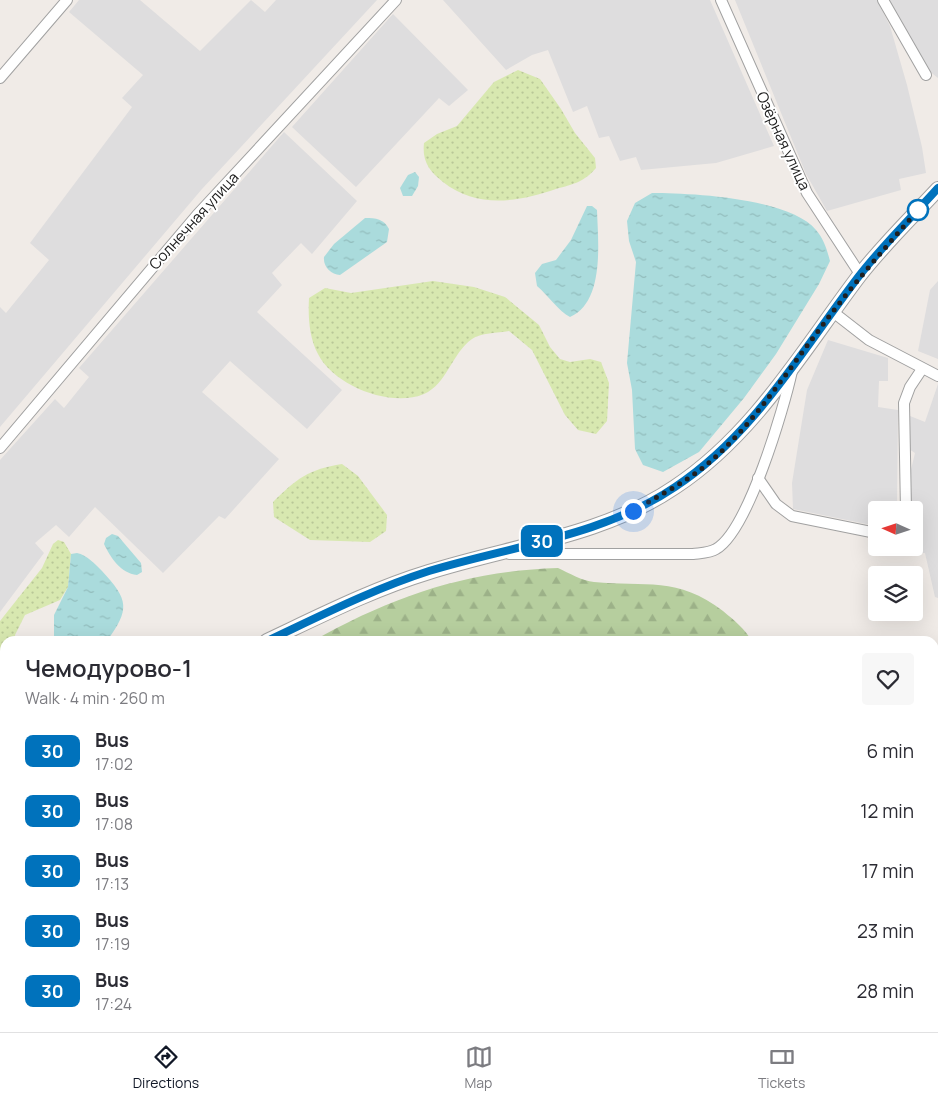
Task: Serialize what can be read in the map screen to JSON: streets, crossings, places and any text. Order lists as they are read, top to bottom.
{
  "streets": {
    "street": ["Озёрная улица", "Солнечная улица"]
  },
  "lines": ["bus line 30"],
  "north": "left",
  "page": {
    "on_map": "30",
    "heading": ["Чемодурово-1", "Walk · 4 min · 260 m"],
    "list": [
      {
        "mark": "30",
        "name": "Bus",
        "note": "17:02",
        "value": "6 min"
      },
      {
        "mark": "30",
        "name": "Bus",
        "note": "17:08",
        "value": "12 min"
      },
      {
        "mark": "30",
        "name": "Bus",
        "note": "17:13",
        "value": "17 min"
      },
      {
        "mark": "30",
        "name": "Bus",
        "note": "17:19",
        "value": "23 min"
      },
      {
        "mark": "30",
        "name": "Bus",
        "note": "17:24",
        "value": "28 min"
      }
    ],
    "tabs": ["Directions", "Map", "Tickets"]
  }
}
